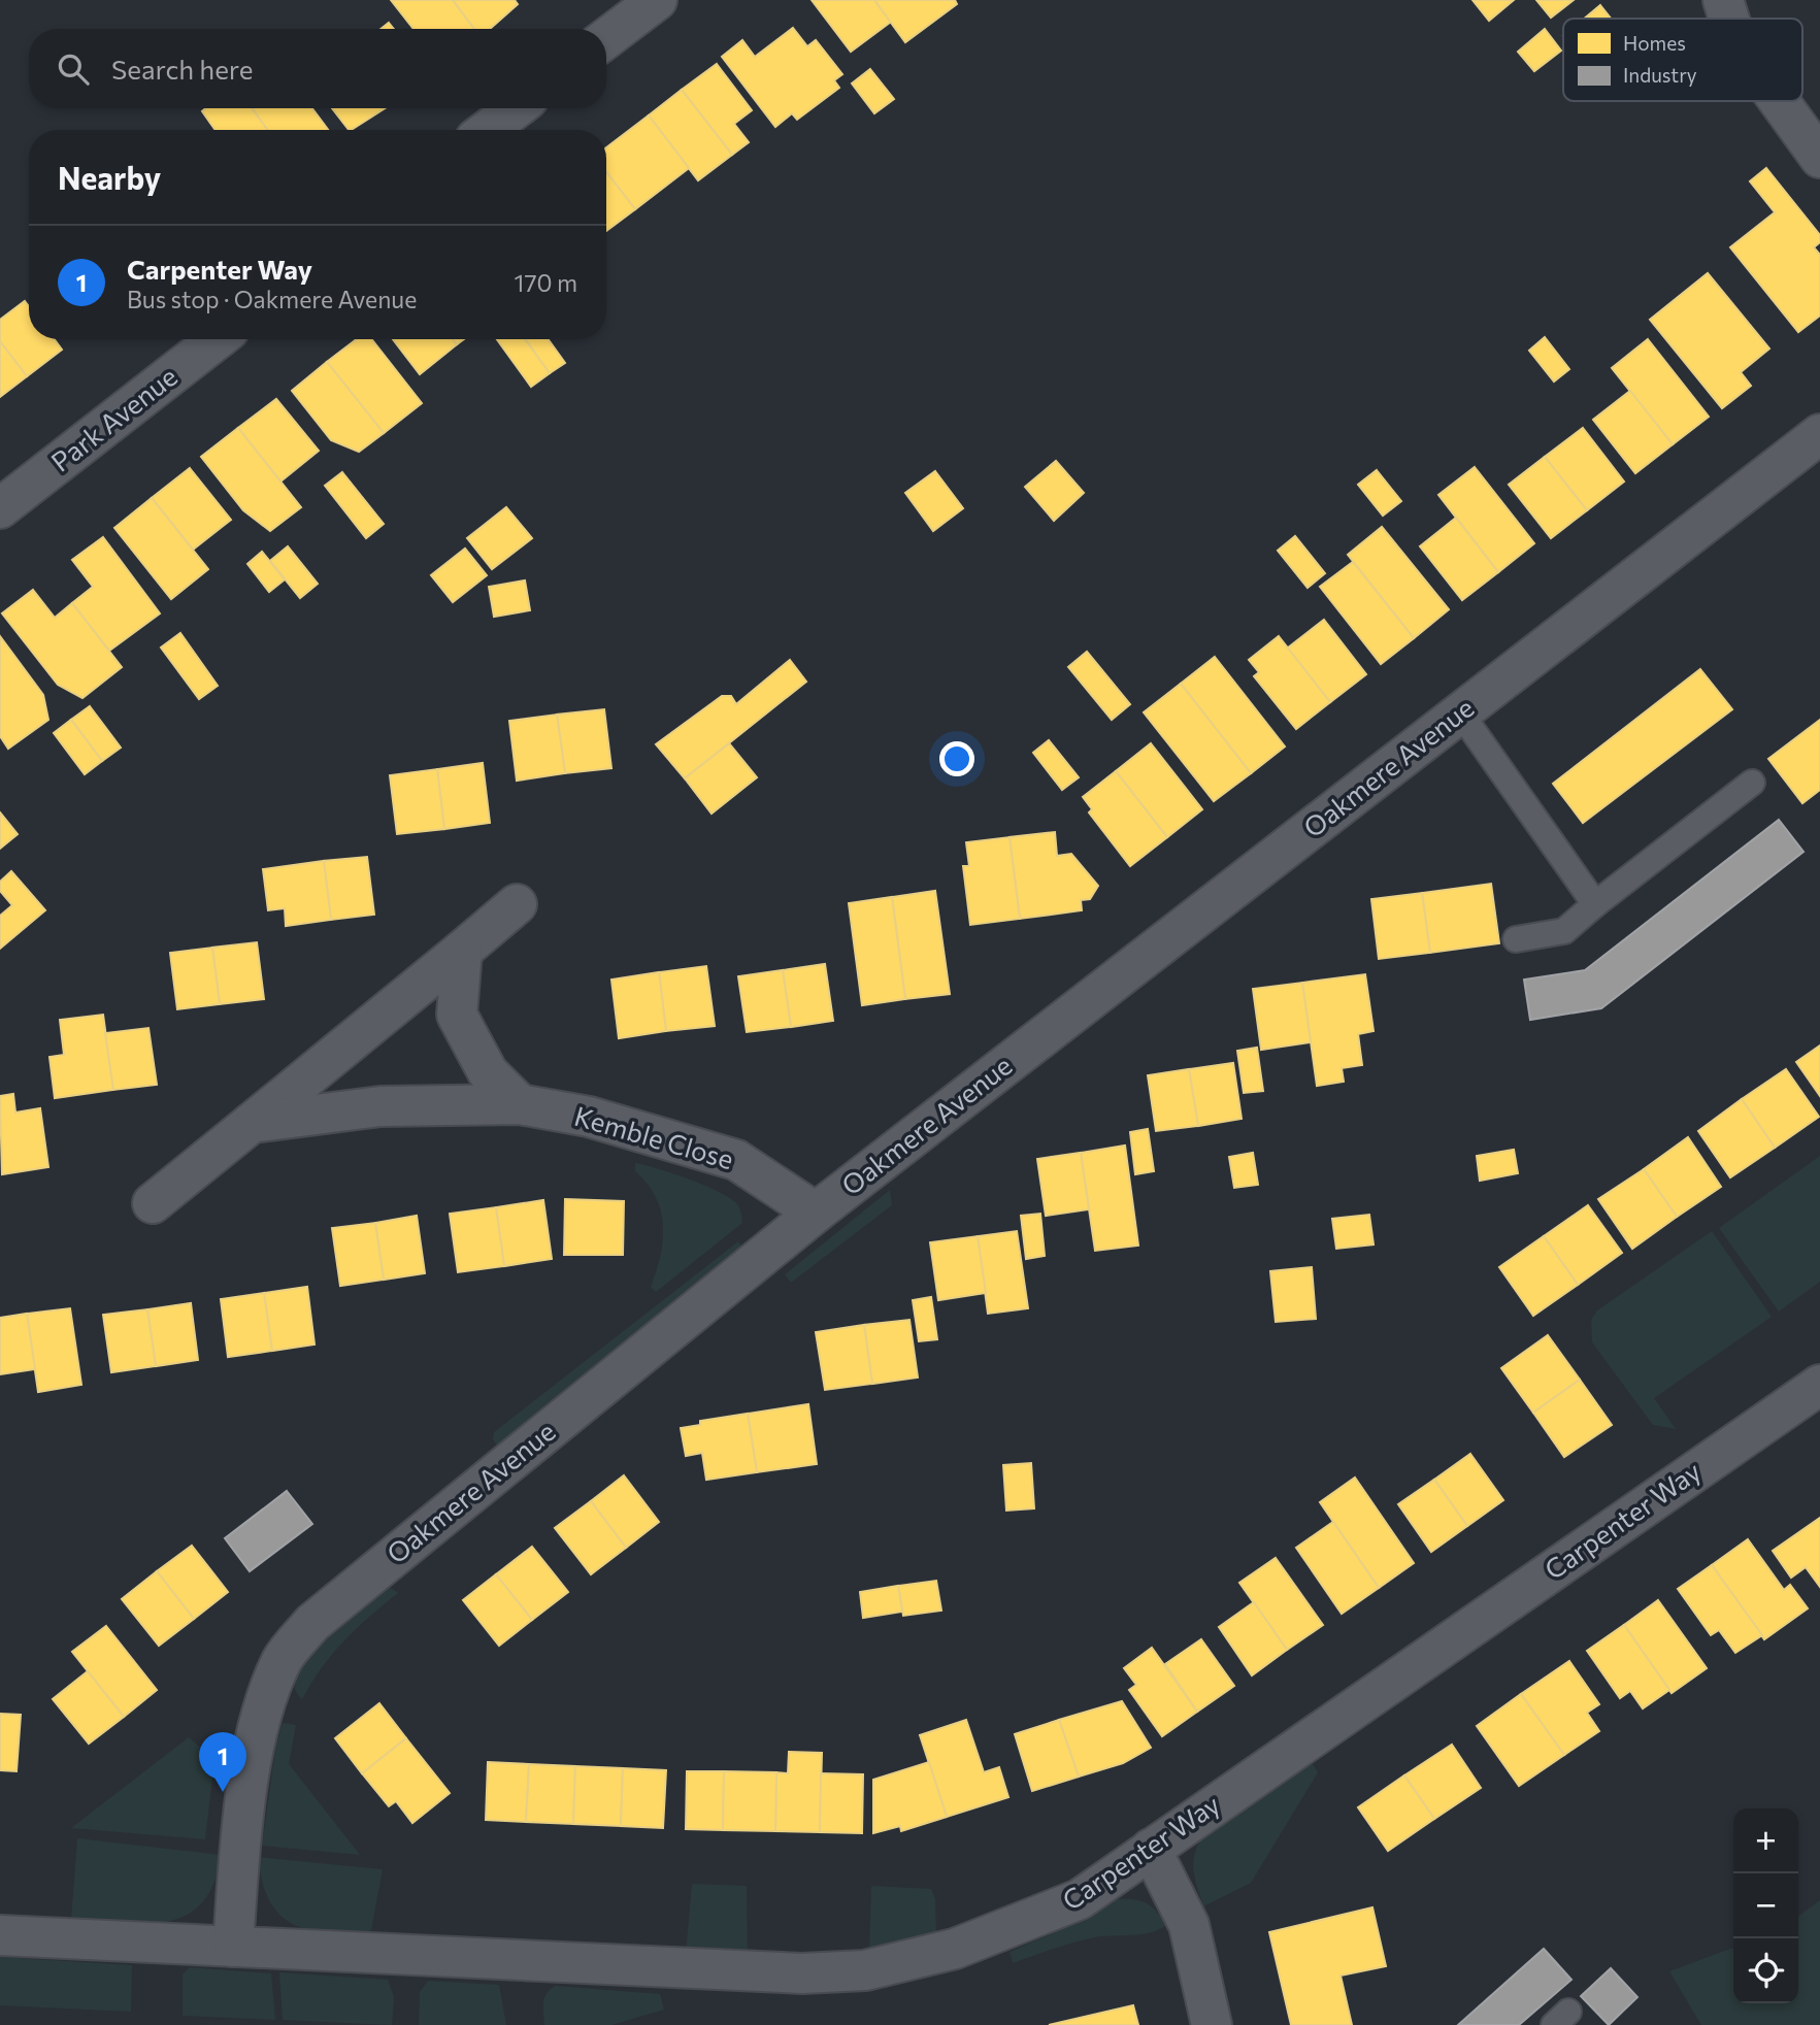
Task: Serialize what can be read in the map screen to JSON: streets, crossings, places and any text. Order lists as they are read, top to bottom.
{
  "streets": {
    "street": [
      "Park Avenue",
      "Oakmere Avenue",
      "Kemble Close",
      "Carpenter Way"
    ]
  },
  "crossings": [
    ["Oakmere Avenue", "Kemble Close"],
    ["Oakmere Avenue", "Carpenter Way"]
  ],
  "legend": ["Homes", "Industry"],
  "page": {
    "search": "Search here",
    "heading": "Nearby",
    "list": [
      {
        "mark": "1",
        "name": "Carpenter Way",
        "note": "Bus stop · Oakmere Avenue",
        "value": "170 m"
      }
    ],
    "pins": "1",
    "map_buttons": ["+", "−"]
  }
}
